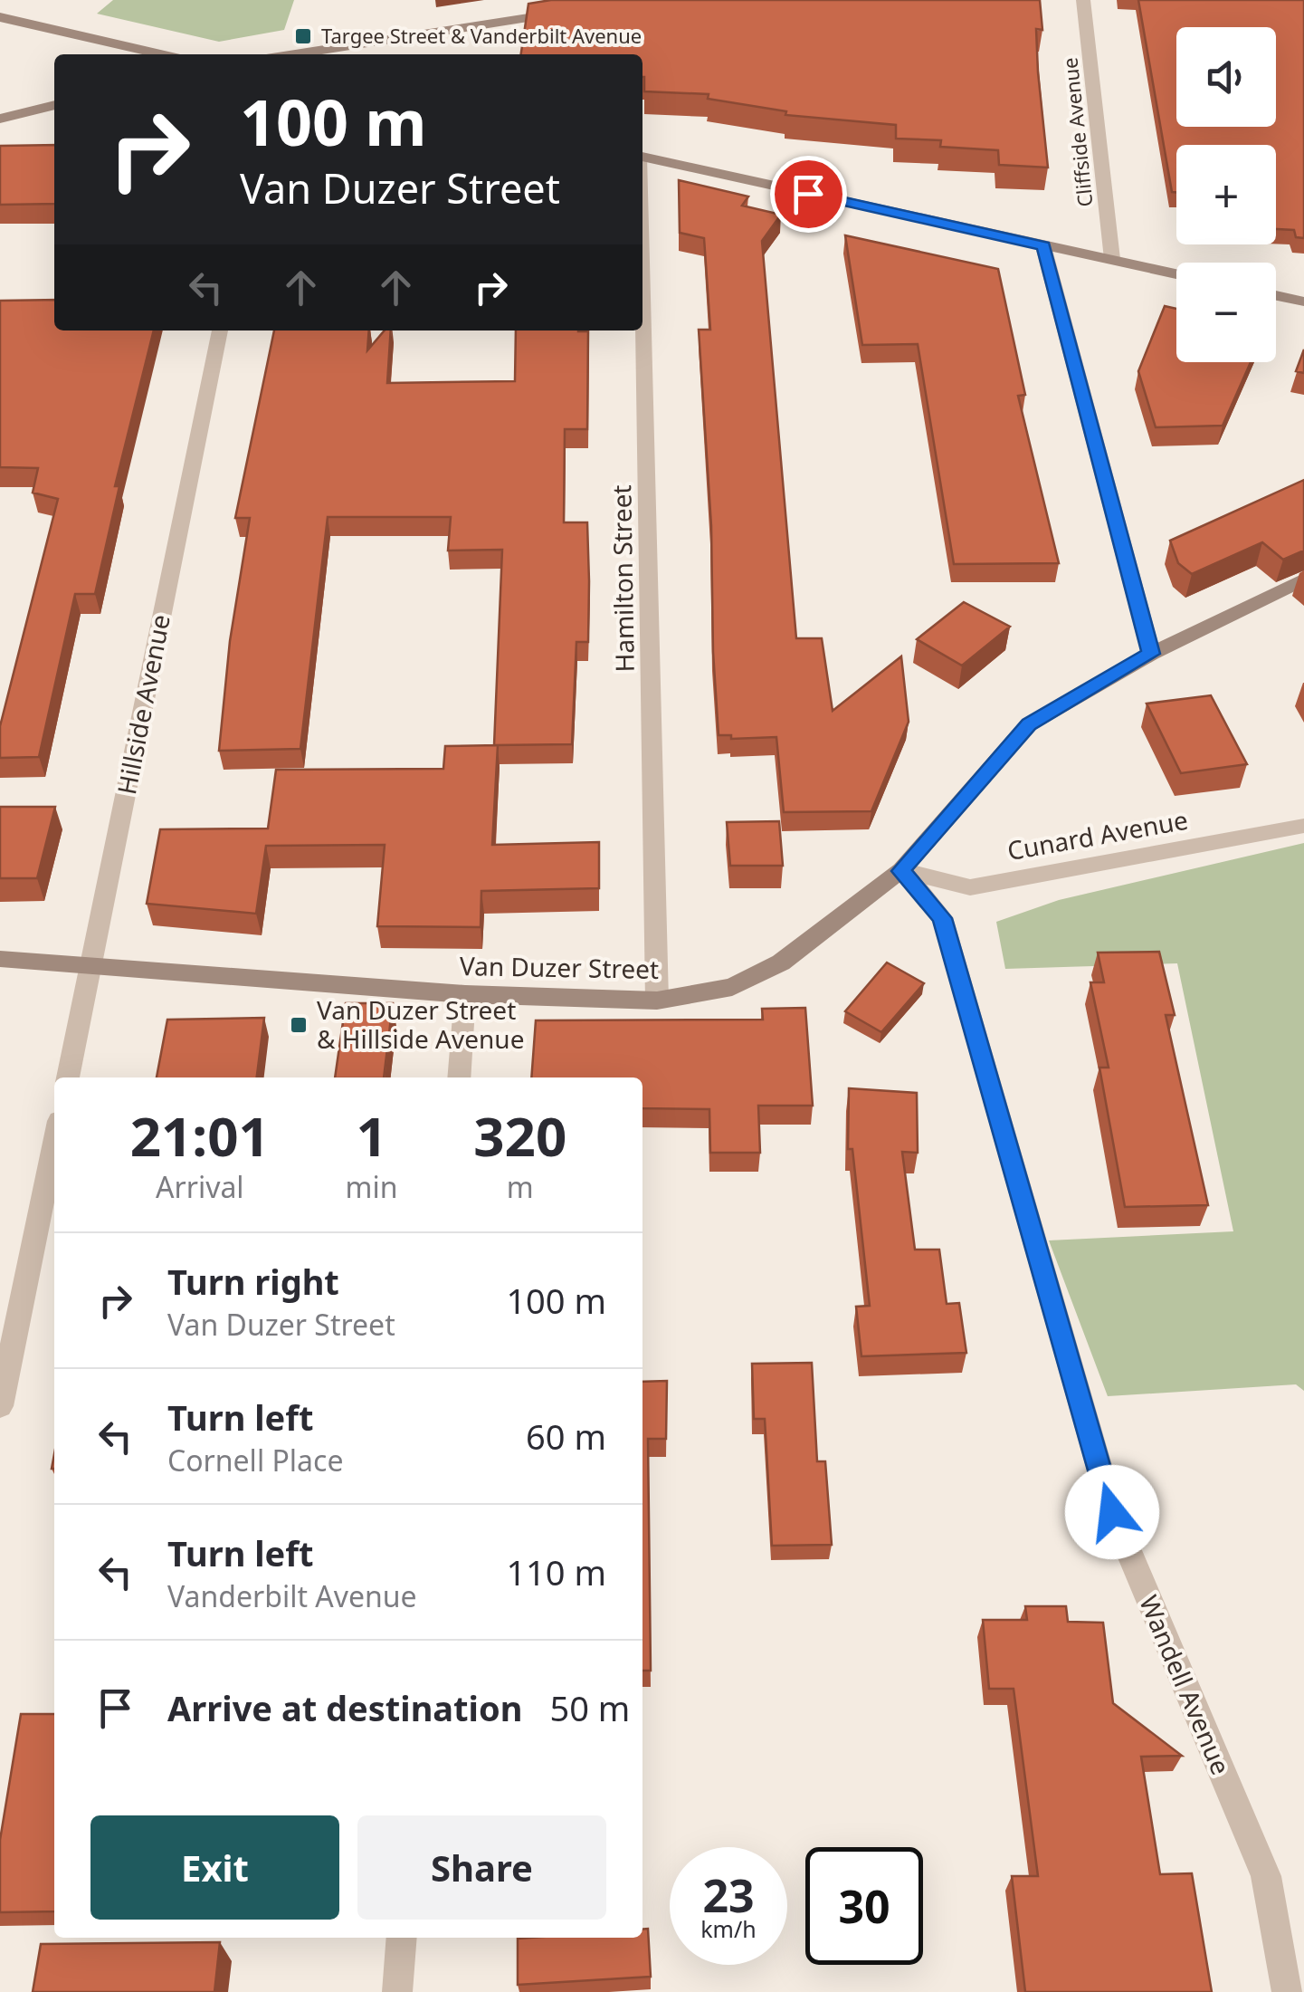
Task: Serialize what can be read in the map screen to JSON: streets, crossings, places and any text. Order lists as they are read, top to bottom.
{
  "streets": {
    "main road": ["Van Duzer Street"],
    "street": [
      "Cliffside Avenue",
      "Hamilton Street",
      "Hillside Avenue",
      "Cunard Avenue",
      "Wandell Avenue"
    ]
  },
  "crossings": [
    ["Hamilton Street", "Van Duzer Street"],
    ["Hillside Avenue", "Van Duzer Street"],
    ["Cunard Avenue", "Van Duzer Street"],
    ["Cunard Avenue", "Wandell Avenue"],
    ["Van Duzer Street", "Wandell Avenue"]
  ],
  "places": {
    "transit": ["Targee Street & Vanderbilt Avenue", "Van Duzer Street & Hillside Avenue"]
  },
  "page": {
    "map_buttons": ["+", "−"],
    "turn": ["100 m", "Van Duzer Street"],
    "eta": [
      "21:01",
      "Arrival",
      "1",
      "min",
      "320",
      "m"
    ],
    "list": [
      {
        "name": "Turn right",
        "note": "Van Duzer Street",
        "value": "100 m"
      },
      {
        "name": "Turn left",
        "note": "Cornell Place",
        "value": "60 m"
      },
      {
        "name": "Turn left",
        "note": "Vanderbilt Avenue",
        "value": "110 m"
      },
      {
        "name": "Arrive at destination",
        "value": "50 m"
      }
    ],
    "buttons": ["Exit", "Share"],
    "speed": "23 km/h",
    "limit": "30"
  }
}
